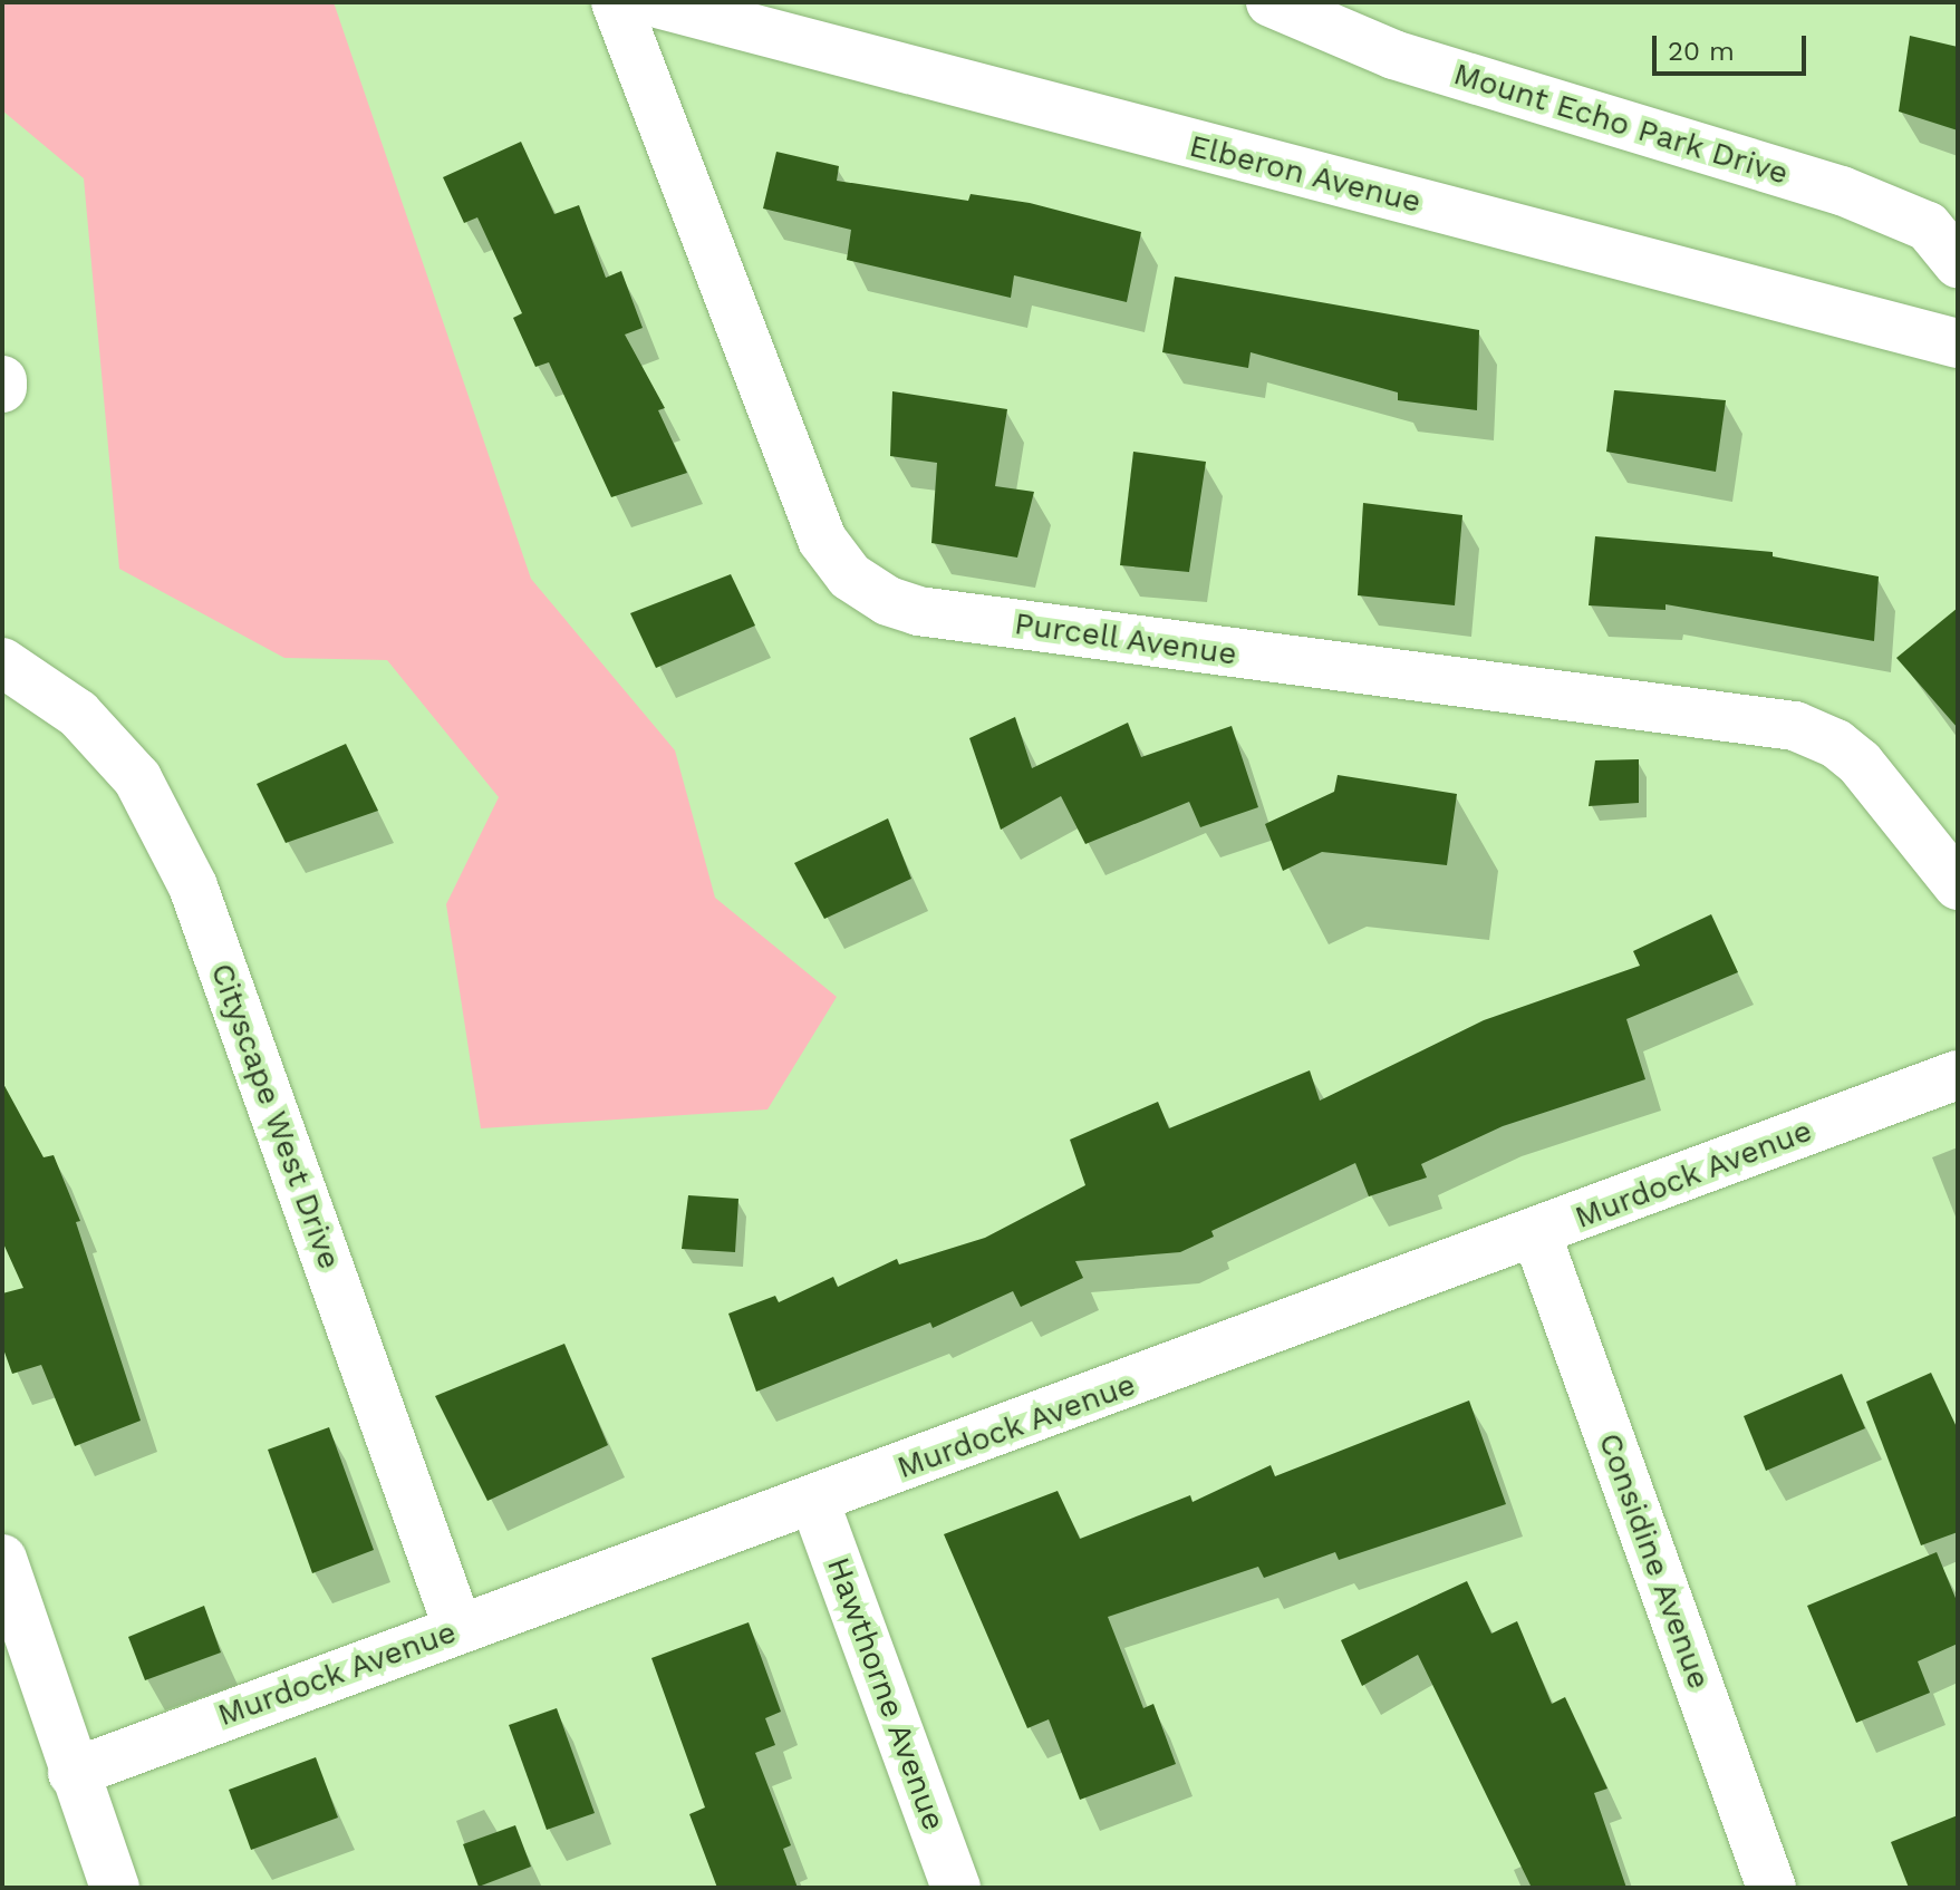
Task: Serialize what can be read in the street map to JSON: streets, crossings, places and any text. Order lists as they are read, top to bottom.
{
  "streets": {
    "street": [
      "Mount Echo Park Drive",
      "Elberon Avenue",
      "Purcell Avenue",
      "Cityscape West Drive",
      "Murdock Avenue",
      "Considine Avenue",
      "Hawthorne Avenue"
    ]
  },
  "crossings": [
    ["Cityscape West Drive", "Murdock Avenue"],
    ["Murdock Avenue", "Considine Avenue"],
    ["Murdock Avenue", "Hawthorne Avenue"]
  ],
  "scale_bar": "20 m"
}
